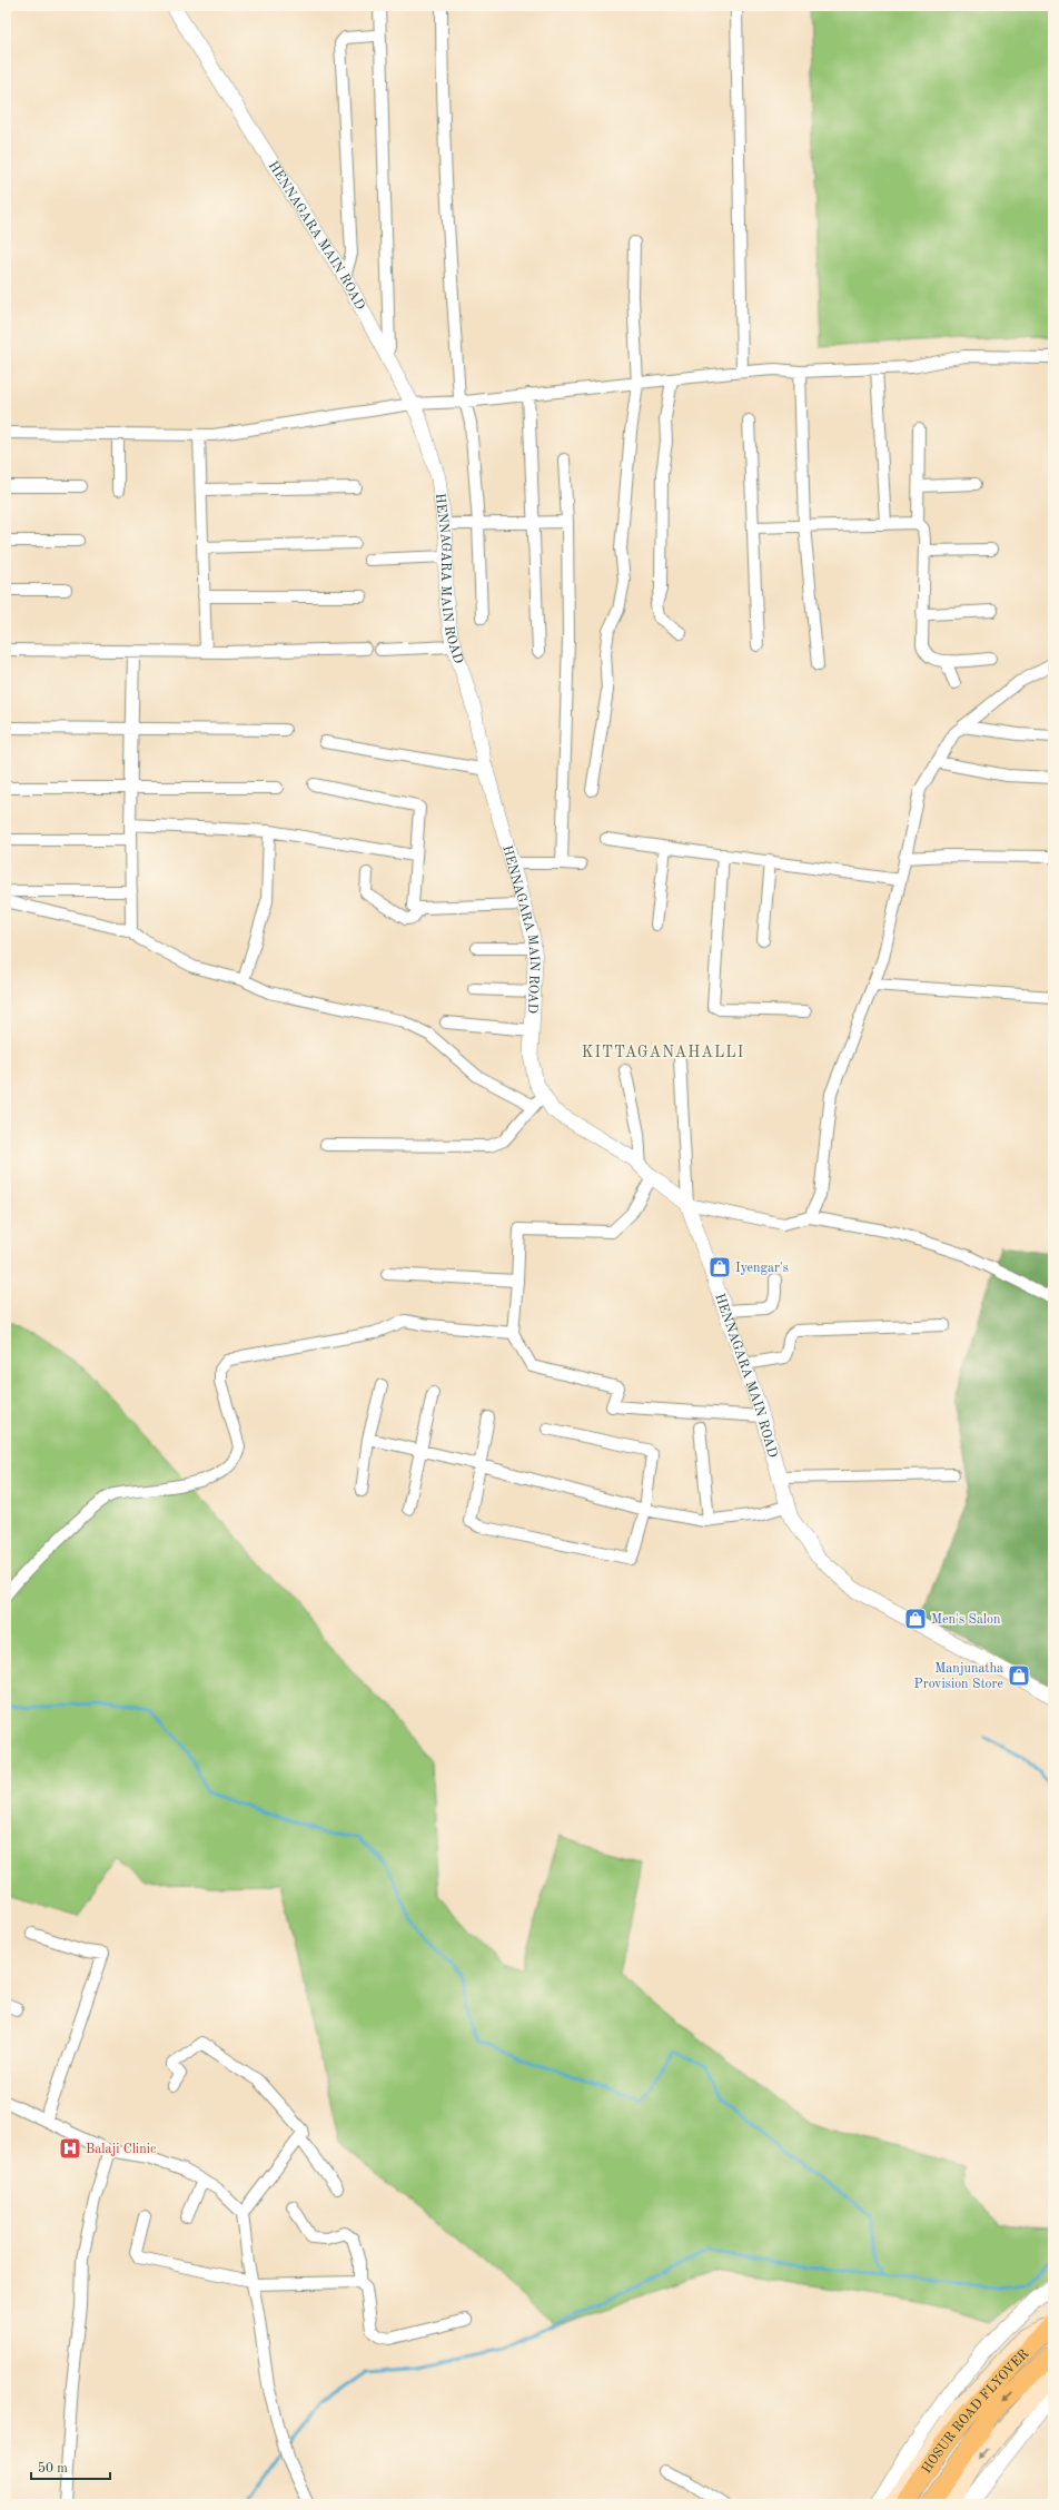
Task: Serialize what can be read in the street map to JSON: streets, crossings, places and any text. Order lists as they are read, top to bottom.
{
  "streets": {
    "highway": ["HOSUR ROAD FLYOVER"],
    "street": ["HENNAGARA MAIN ROAD"]
  },
  "districts": ["KITTAGANAHALLI"],
  "places": {
    "shop": ["Iyengar's", "Men's Salon", "Manjunatha Provision Store"],
    "hospital": ["Balaji Clinic"]
  },
  "scale_bar": "50 m"
}
